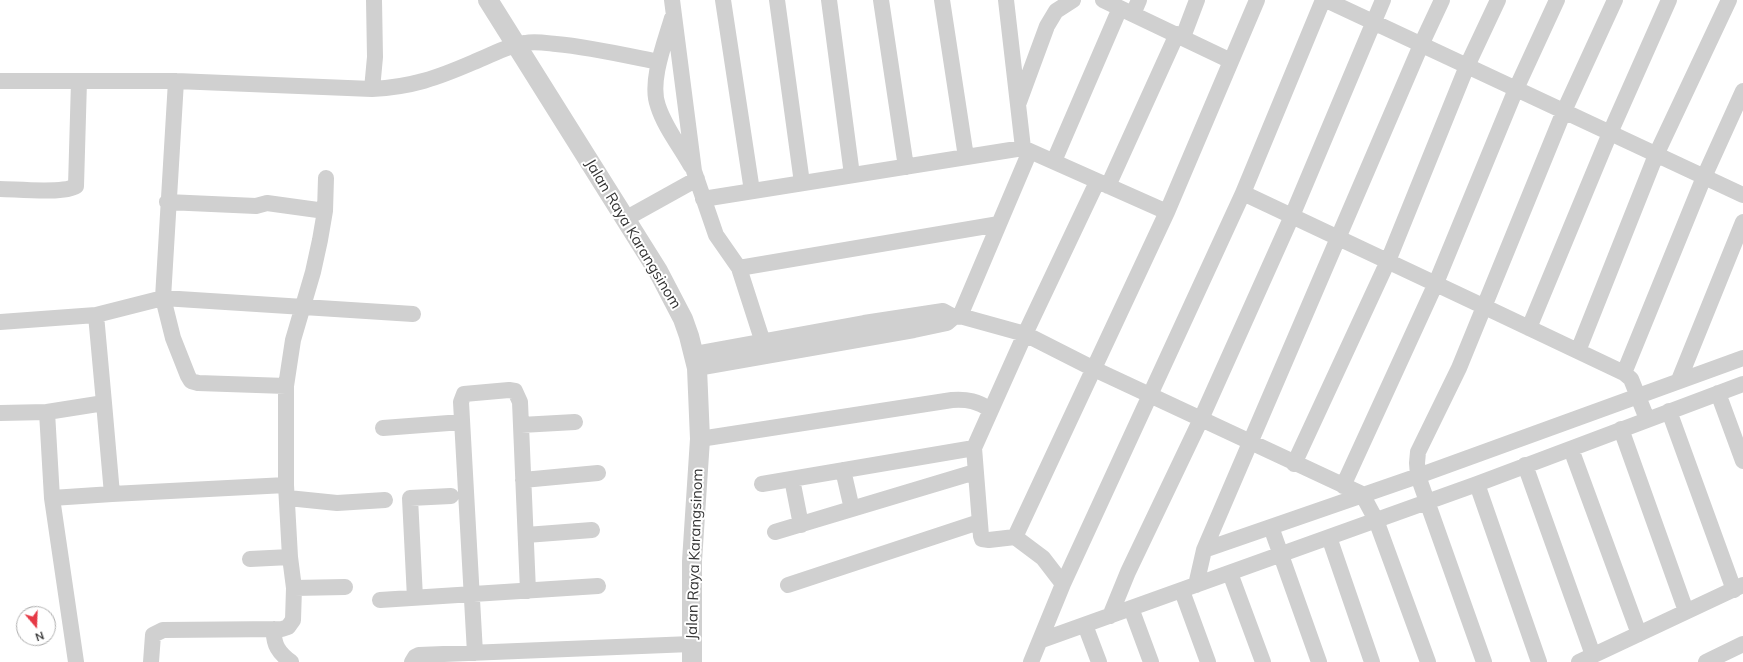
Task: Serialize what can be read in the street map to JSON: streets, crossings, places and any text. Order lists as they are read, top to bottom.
{
  "streets": {
    "street": ["Jalan Raya Karangsinom"]
  },
  "north": "bottom"
}
